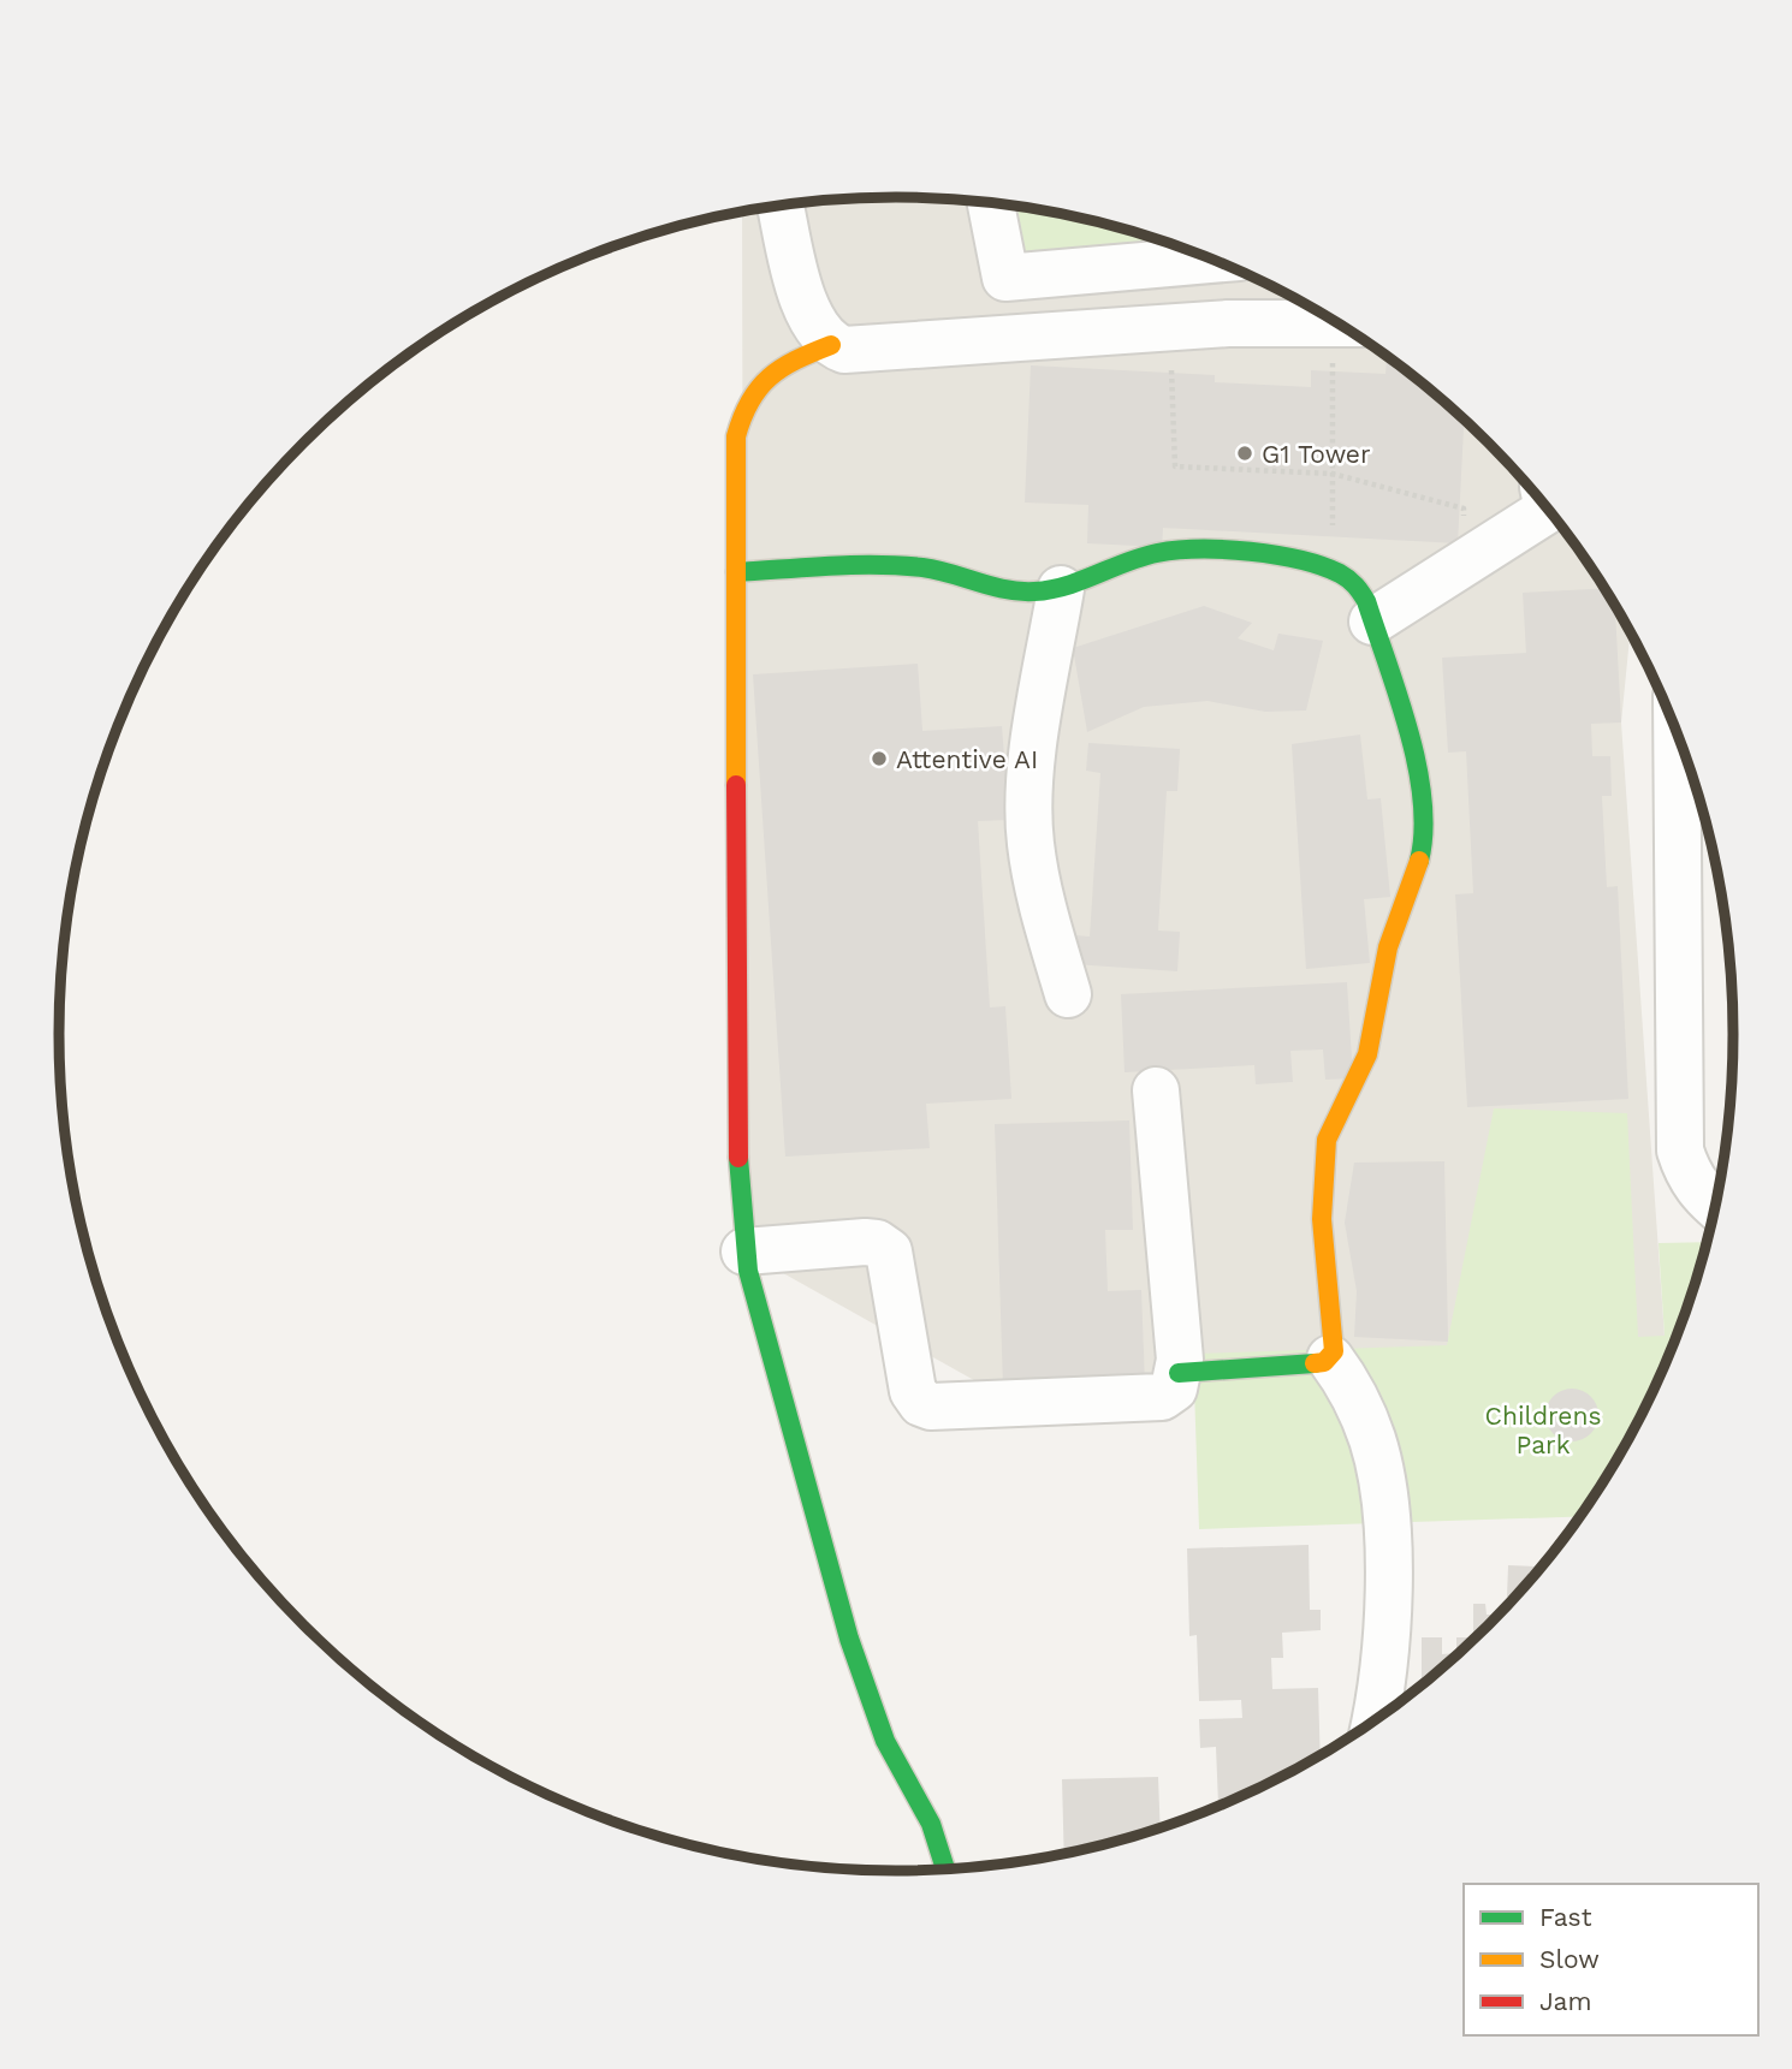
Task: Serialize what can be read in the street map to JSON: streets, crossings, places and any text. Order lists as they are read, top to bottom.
{
  "parks": ["Childrens Park"],
  "places": ["G1 Tower", "Attentive AI"],
  "legend": ["Fast", "Slow", "Jam"]
}
